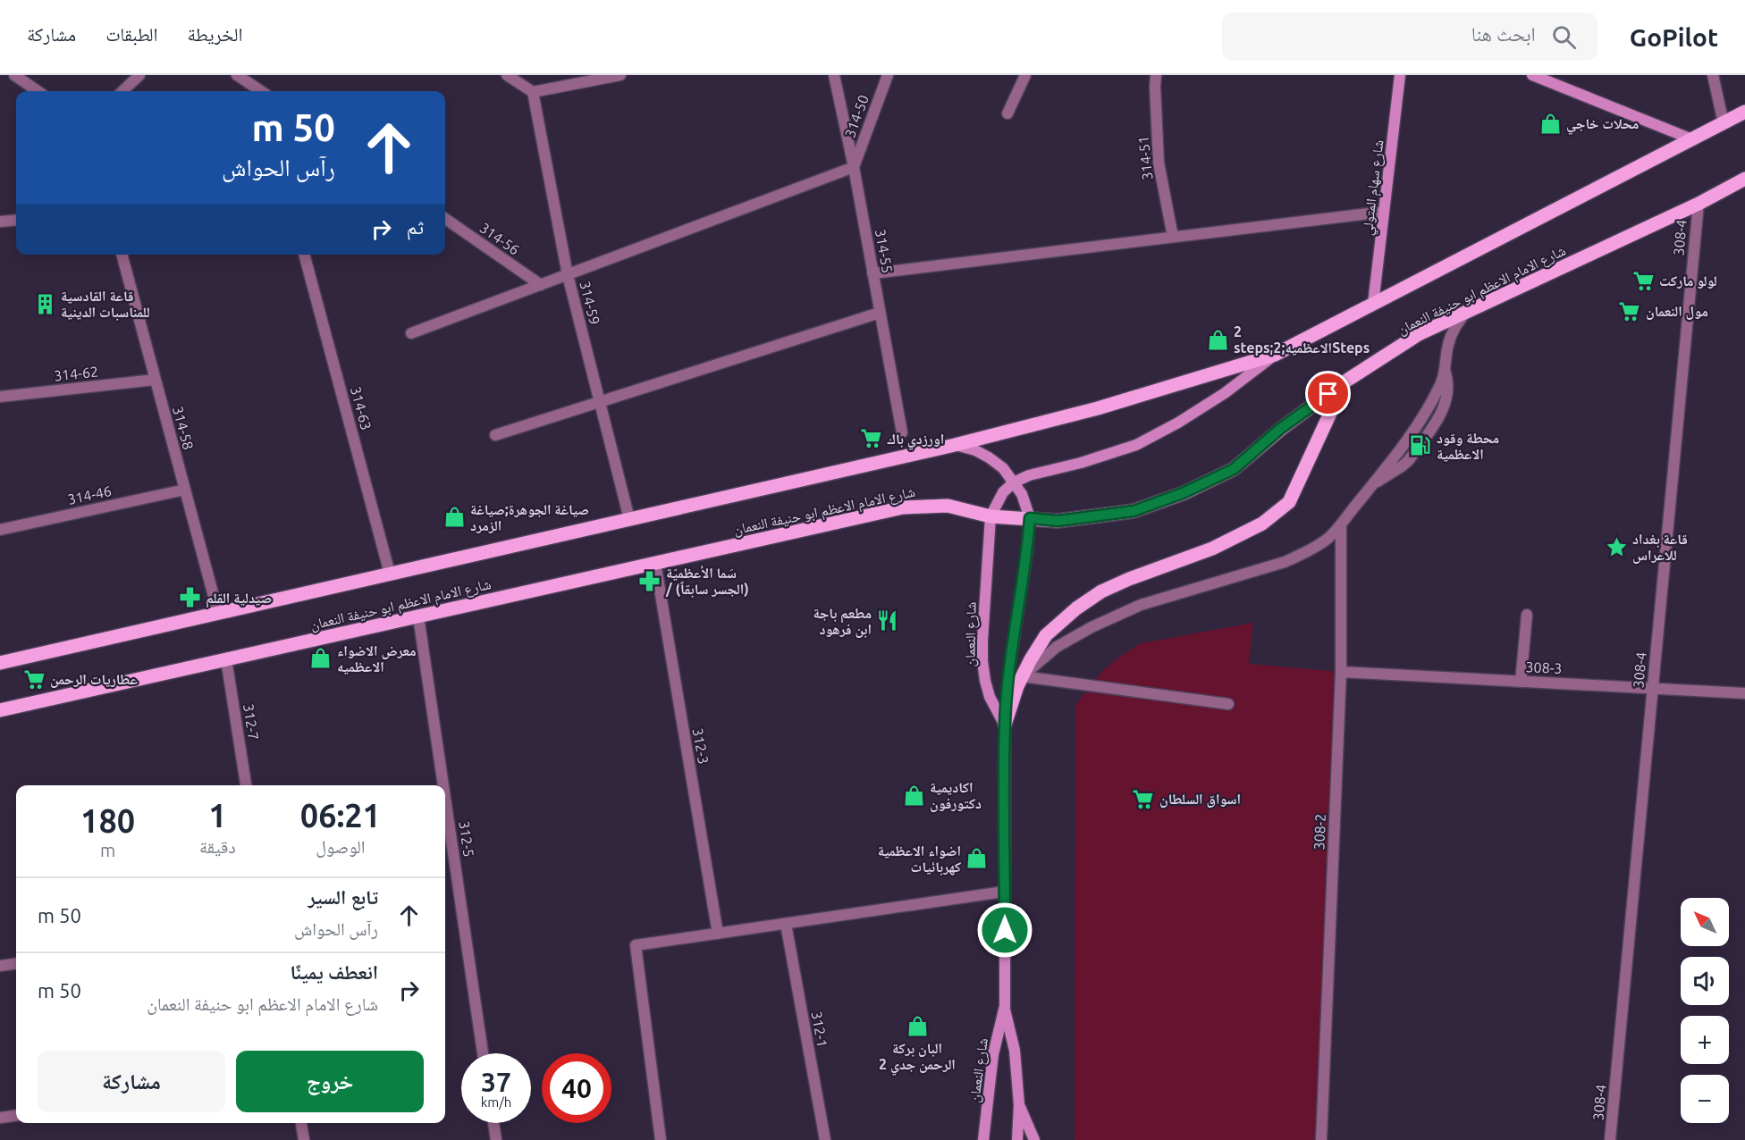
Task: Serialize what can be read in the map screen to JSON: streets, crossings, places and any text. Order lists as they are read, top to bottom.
{
  "streets": {
    "main road": ["شارع الامام الاعظم ابو حنيفة النعمان"],
    "street": [
      "314-50",
      "314-51",
      "شارع سهام المتولي",
      "308-4",
      "314-56",
      "314-55",
      "314-59",
      "314-62",
      "314-63",
      "314-58",
      "314-46",
      "شارع النعمان",
      "308-3",
      "312-7",
      "312-3",
      "308-2",
      "312-5",
      "312-1"
    ]
  },
  "crossings": [
    ["314-50", "314-55"],
    ["308-4", "شارع الامام الاعظم ابو حنيفة النعمان"],
    ["308-4", "308-3"],
    ["شارع الامام الاعظم ابو حنيفة النعمان", "شارع النعمان"],
    ["شارع الامام الاعظم ابو حنيفة النعمان", "312-7"],
    ["شارع الامام الاعظم ابو حنيفة النعمان", "312-3"],
    ["شارع الامام الاعظم ابو حنيفة النعمان", "312-5"],
    ["314-62", "314-58"],
    ["314-58", "314-46"],
    ["308-3", "308-2"]
  ],
  "places": {
    "shop": [
      "محلات خاجي",
      "2 steps;الاعظميه;2Steps",
      "صياغة الجوهرة;صياغة الزمرد",
      "معرض الاضواء الاعظميه",
      "اكاديمية دكتورفون",
      "اضواء الاعظمية كهربائيات",
      "البان بركة الرحمن جدي 2"
    ],
    "supermarket": [
      "لولو ماركت",
      "مول النعمان",
      "اورزدي باك",
      "عطاريات الرحمن",
      "اسواق السلطان"
    ],
    "building": ["قاعة القادسية للمناسبات الدينية"],
    "fuel station": ["محطة وقود الاعظمية"],
    "place": ["قاعة بغداد للاعراس"],
    "pharmacy": ["سَما الأعظميّة / (الجسر سابقاً)", "صيدلية القلم"],
    "restaurant": ["مطعم باجة ابن فرهود"]
  },
  "north": "top left",
  "page": {
    "header": "GoPilot",
    "search": "ابحث هنا",
    "nav": ["الخريطة", "الطبقات", "مشاركة"],
    "turn": ["50 m", "رآس الحواش"],
    "then": "ثم",
    "eta": [
      "06:21",
      "الوصول",
      "1",
      "دقيقة",
      "180",
      "m"
    ],
    "list": [
      {
        "name": "تابع السير",
        "note": "رآس الحواش",
        "value": "50 m"
      },
      {
        "name": "انعطف يمينًا",
        "note": "شارع الامام الاعظم ابو حنيفة النعمان",
        "value": "50 m"
      }
    ],
    "map_buttons": ["+", "−"],
    "buttons": ["خروج", "مشاركة"],
    "speed": "37 km/h",
    "limit": "40"
  }
}
